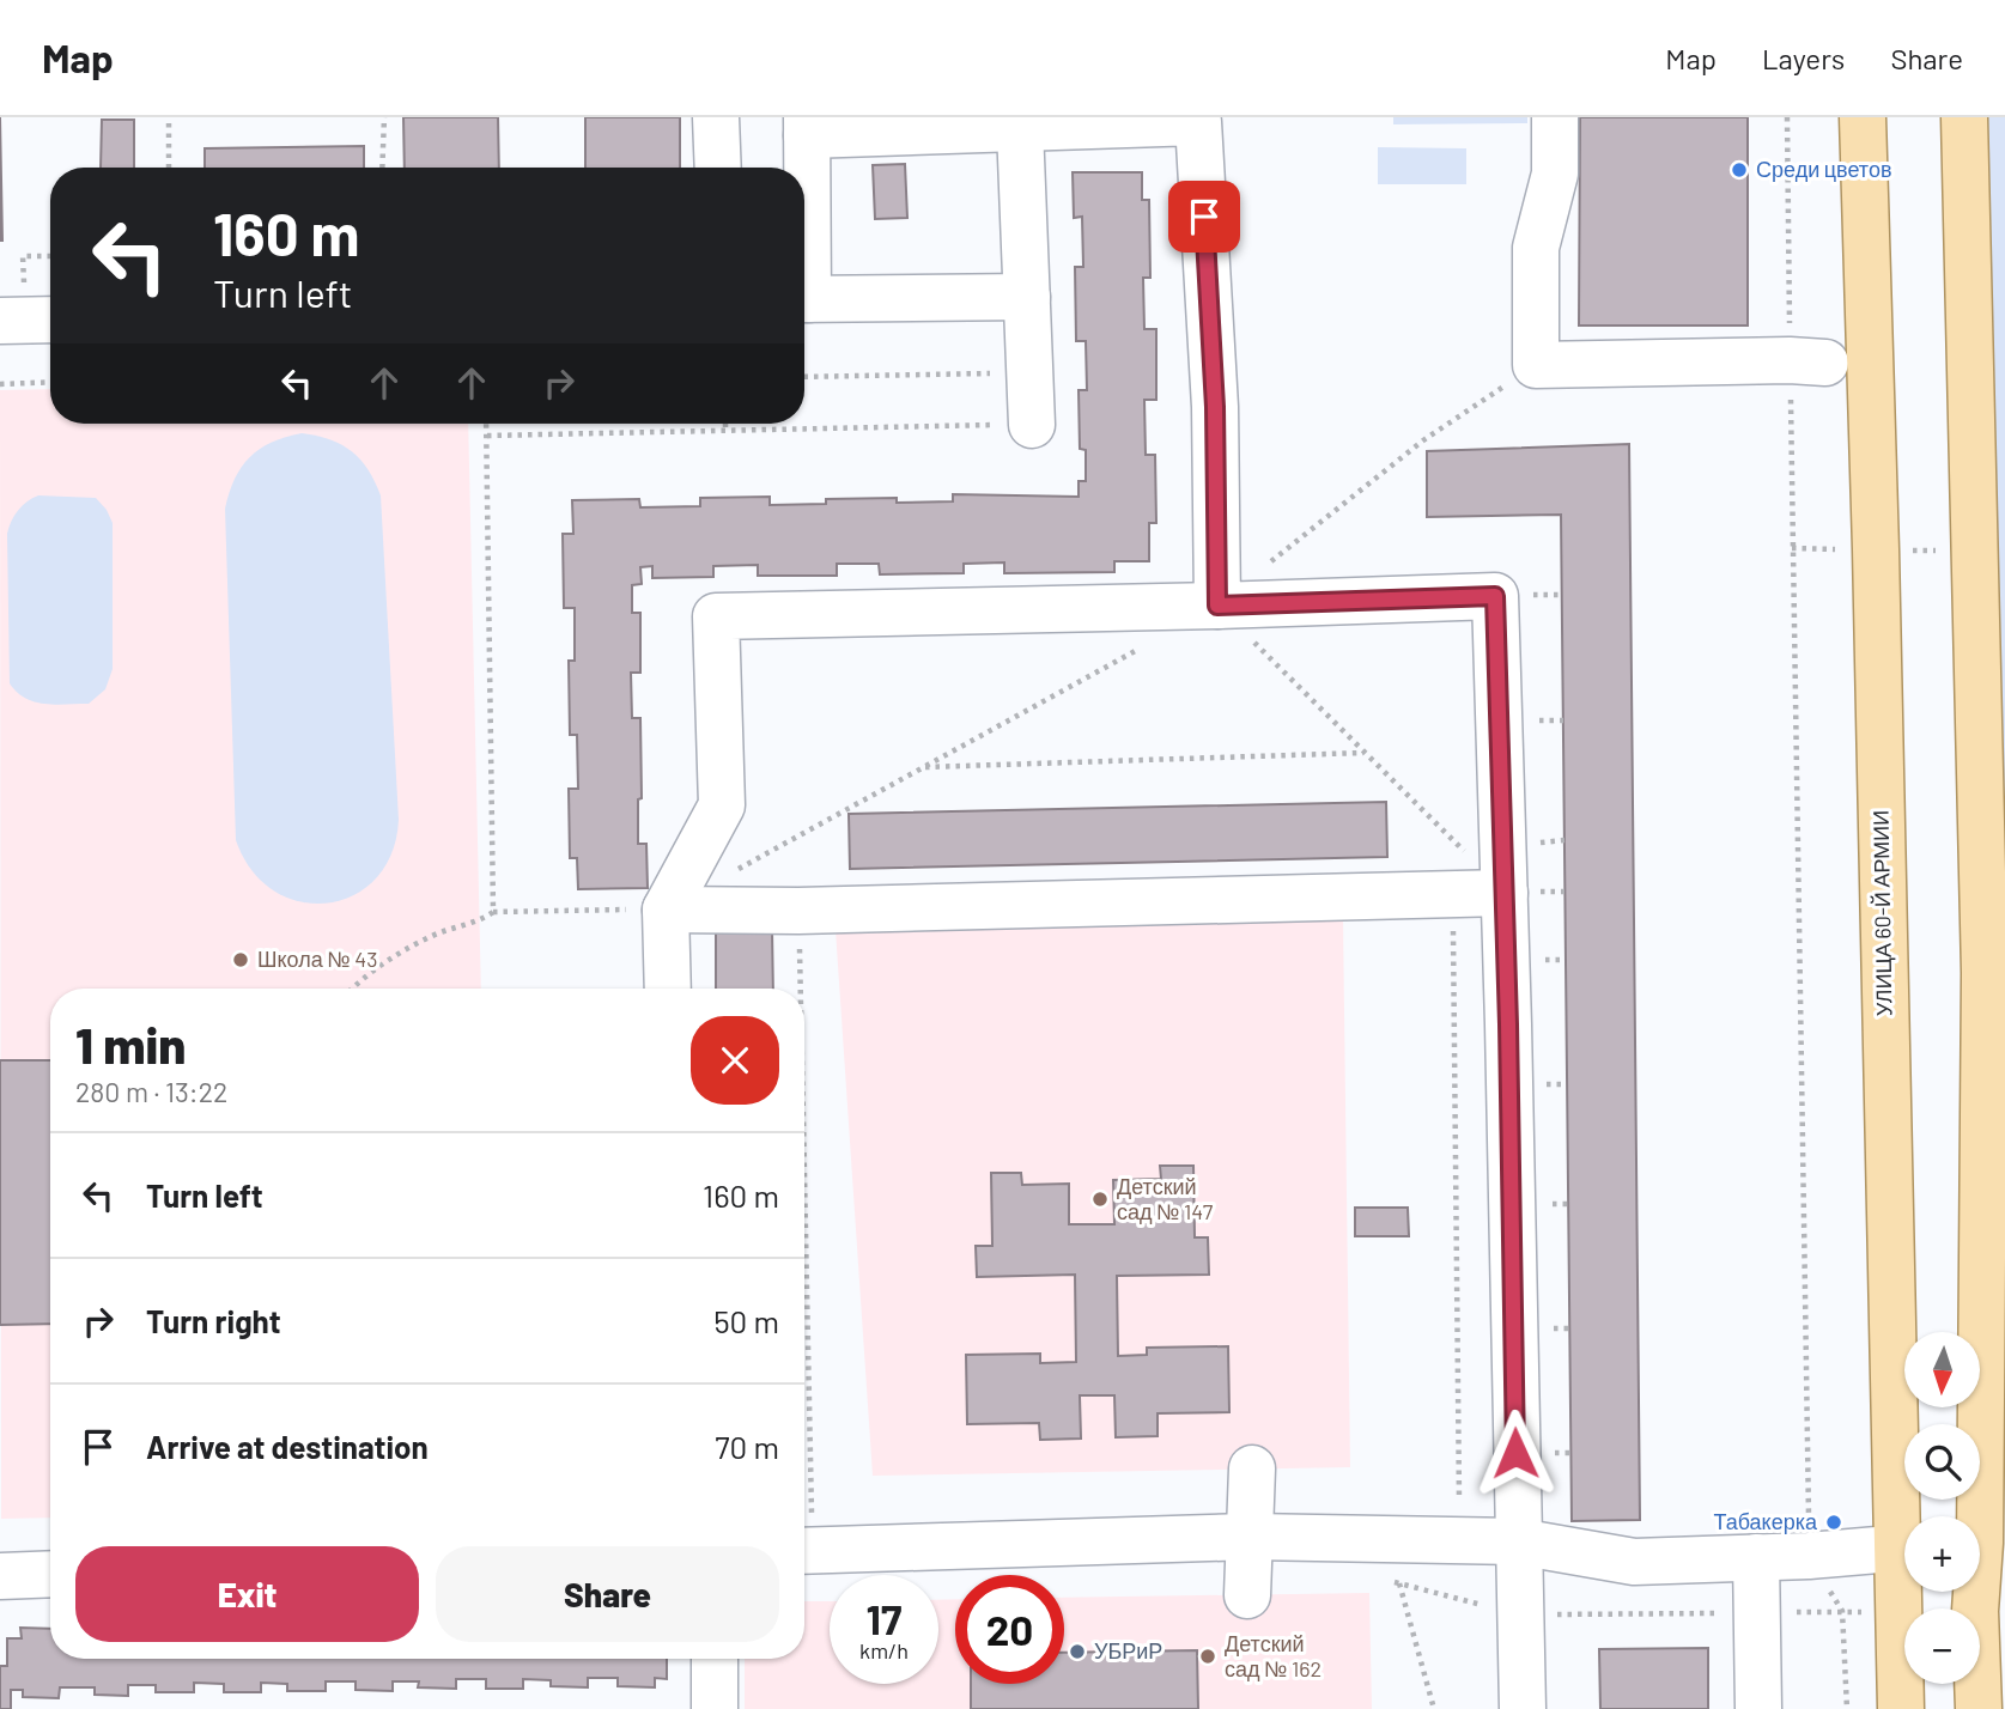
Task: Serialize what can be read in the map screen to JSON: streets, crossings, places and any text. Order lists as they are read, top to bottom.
{
  "streets": {
    "main road": ["УЛИЦА 60-Й АРМИИ"]
  },
  "places": [
    "Среди цветов",
    "Школа № 43",
    "Детский сад № 147",
    "Табакерка",
    "УБРиР",
    "Детский сад № 162"
  ],
  "north": "bottom",
  "page": {
    "header": "Map",
    "nav": ["Map", "Layers", "Share"],
    "turn": ["160 m", "Turn left"],
    "heading": ["1 min", "280 m · 13:22"],
    "list": [
      {
        "name": "Turn left",
        "value": "160 m"
      },
      {
        "name": "Turn right",
        "value": "50 m"
      },
      {
        "name": "Arrive at destination",
        "value": "70 m"
      }
    ],
    "map_buttons": ["+", "−"],
    "buttons": ["Exit", "Share"],
    "speed": "17 km/h",
    "limit": "20"
  }
}
